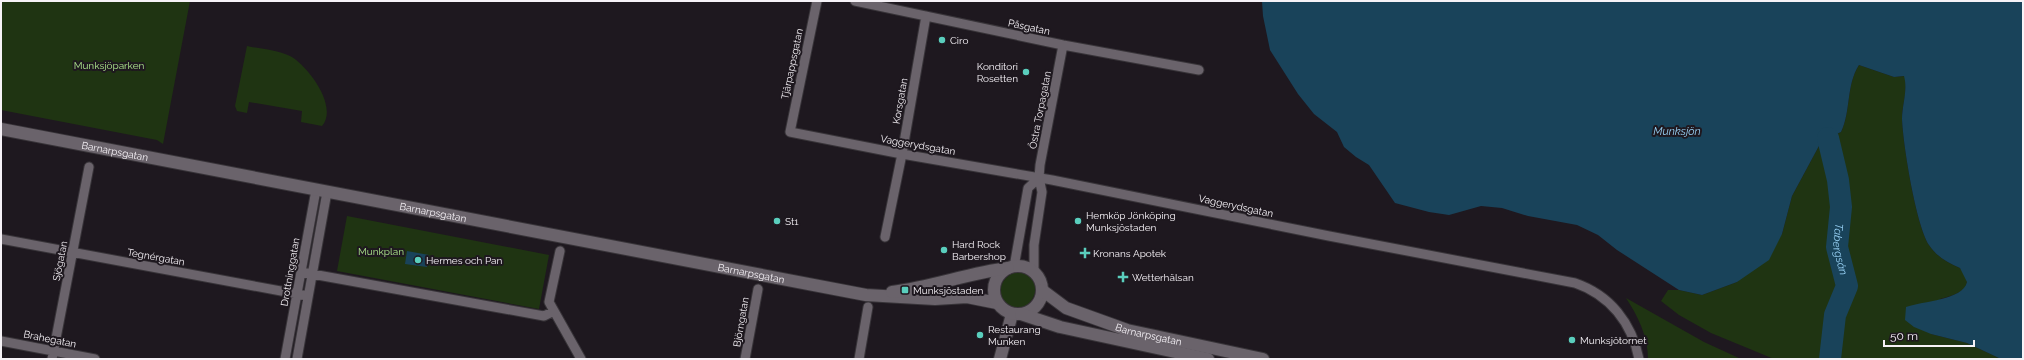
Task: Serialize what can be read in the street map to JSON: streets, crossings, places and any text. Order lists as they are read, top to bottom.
{
  "streets": {
    "main road": ["Barnarpsgatan"],
    "street": [
      "Påsgatan",
      "Tjärpappsgatan",
      "Korsgatan",
      "Östra Torpagatan",
      "Vaggerydsgatan",
      "Tegnérgatan",
      "Sjögatan",
      "Drottninggatan",
      "Björngatan",
      "Brahegatan"
    ]
  },
  "crossings": [
    ["Påsgatan", "Korsgatan"],
    ["Påsgatan", "Östra Torpagatan"],
    ["Tjärpappsgatan", "Vaggerydsgatan"],
    ["Korsgatan", "Vaggerydsgatan"],
    ["Östra Torpagatan", "Vaggerydsgatan"],
    ["Östra Torpagatan", "Barnarpsgatan"],
    ["Barnarpsgatan", "Drottninggatan"],
    ["Tegnérgatan", "Sjögatan"],
    ["Tegnérgatan", "Drottninggatan"],
    ["Sjögatan", "Brahegatan"]
  ],
  "water": ["Munksjön", "Tabergsån"],
  "parks": ["Munksjöparken", "Munkplan"],
  "places": {
    "other": [
      "Ciro",
      "Konditori Rosetten",
      "St1",
      "Hemköp Jönköping Munksjöstaden",
      "Hard Rock Barbershop",
      "Hermes och Pan",
      "Restaurang Munken",
      "Munksjötornet"
    ],
    "health": ["Kronans Apotek", "Wetterhälsan"],
    "transit": ["Munksjöstaden"]
  },
  "scale_bar": "50 m"
}
